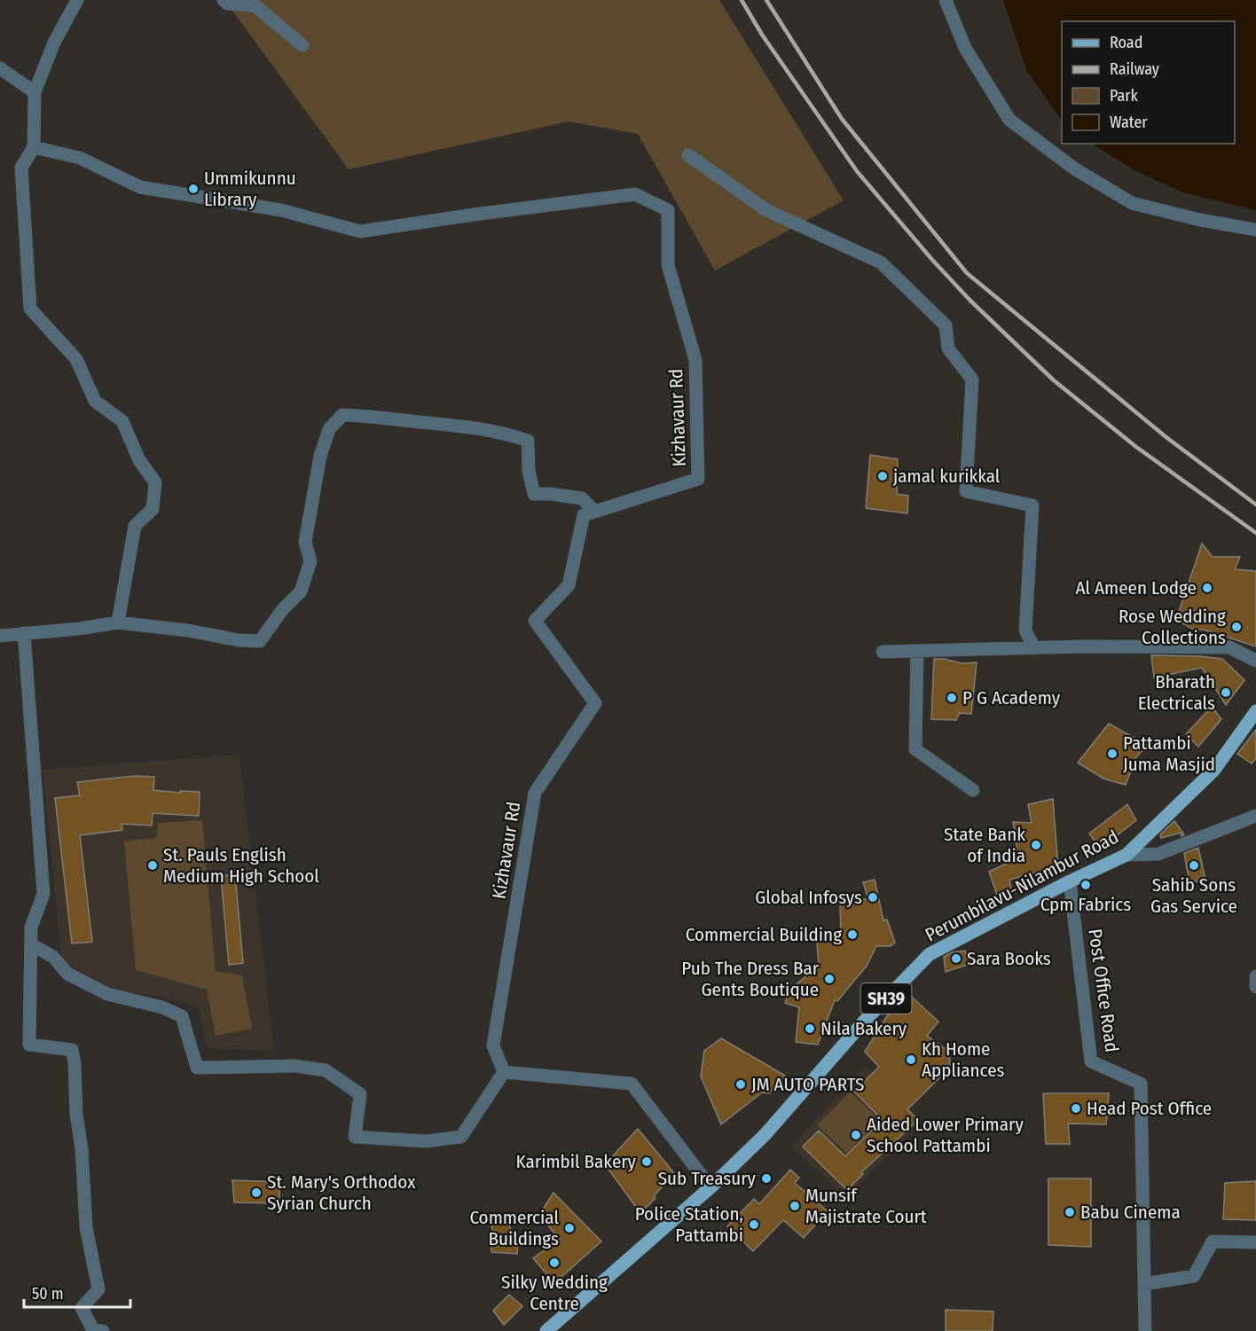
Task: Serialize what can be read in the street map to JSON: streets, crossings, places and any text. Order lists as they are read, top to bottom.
{
  "streets": {
    "main road": ["Perumbilavu-Nilambur Road", "SH39"],
    "street": ["Kizhavaur Rd", "Post Office Road"]
  },
  "crossings": [
    ["Perumbilavu-Nilambur Road", "Post Office Road"]
  ],
  "places": [
    "Ummikunnu Library",
    "jamal kurikkal",
    "Al Ameen Lodge",
    "Rose Wedding Collections",
    "Bharath Electricals",
    "P G Academy",
    "Pattambi Juma Masjid",
    "State Bank of India",
    "St. Pauls English Medium High School",
    "Sahib Sons Gas Service",
    "Cpm Fabrics",
    "Global Infosys",
    "Commercial Building",
    "Sara Books",
    "Pub The Dress Bar Gents Boutique",
    "Nila Bakery",
    "Kh Home Appliances",
    "JM AUTO PARTS",
    "Head Post Office",
    "Aided Lower Primary School Pattambi",
    "Karimbil Bakery",
    "Sub Treasury",
    "St. Mary's Orthodox Syrian Church",
    "Munsif Majistrate Court",
    "Babu Cinema",
    "Police Station, Pattambi",
    "Commercial Buildings",
    "Silky Wedding Centre"
  ],
  "legend": [
    "Road",
    "Railway",
    "Park",
    "Water"
  ],
  "scale_bar": "50 m"
}
